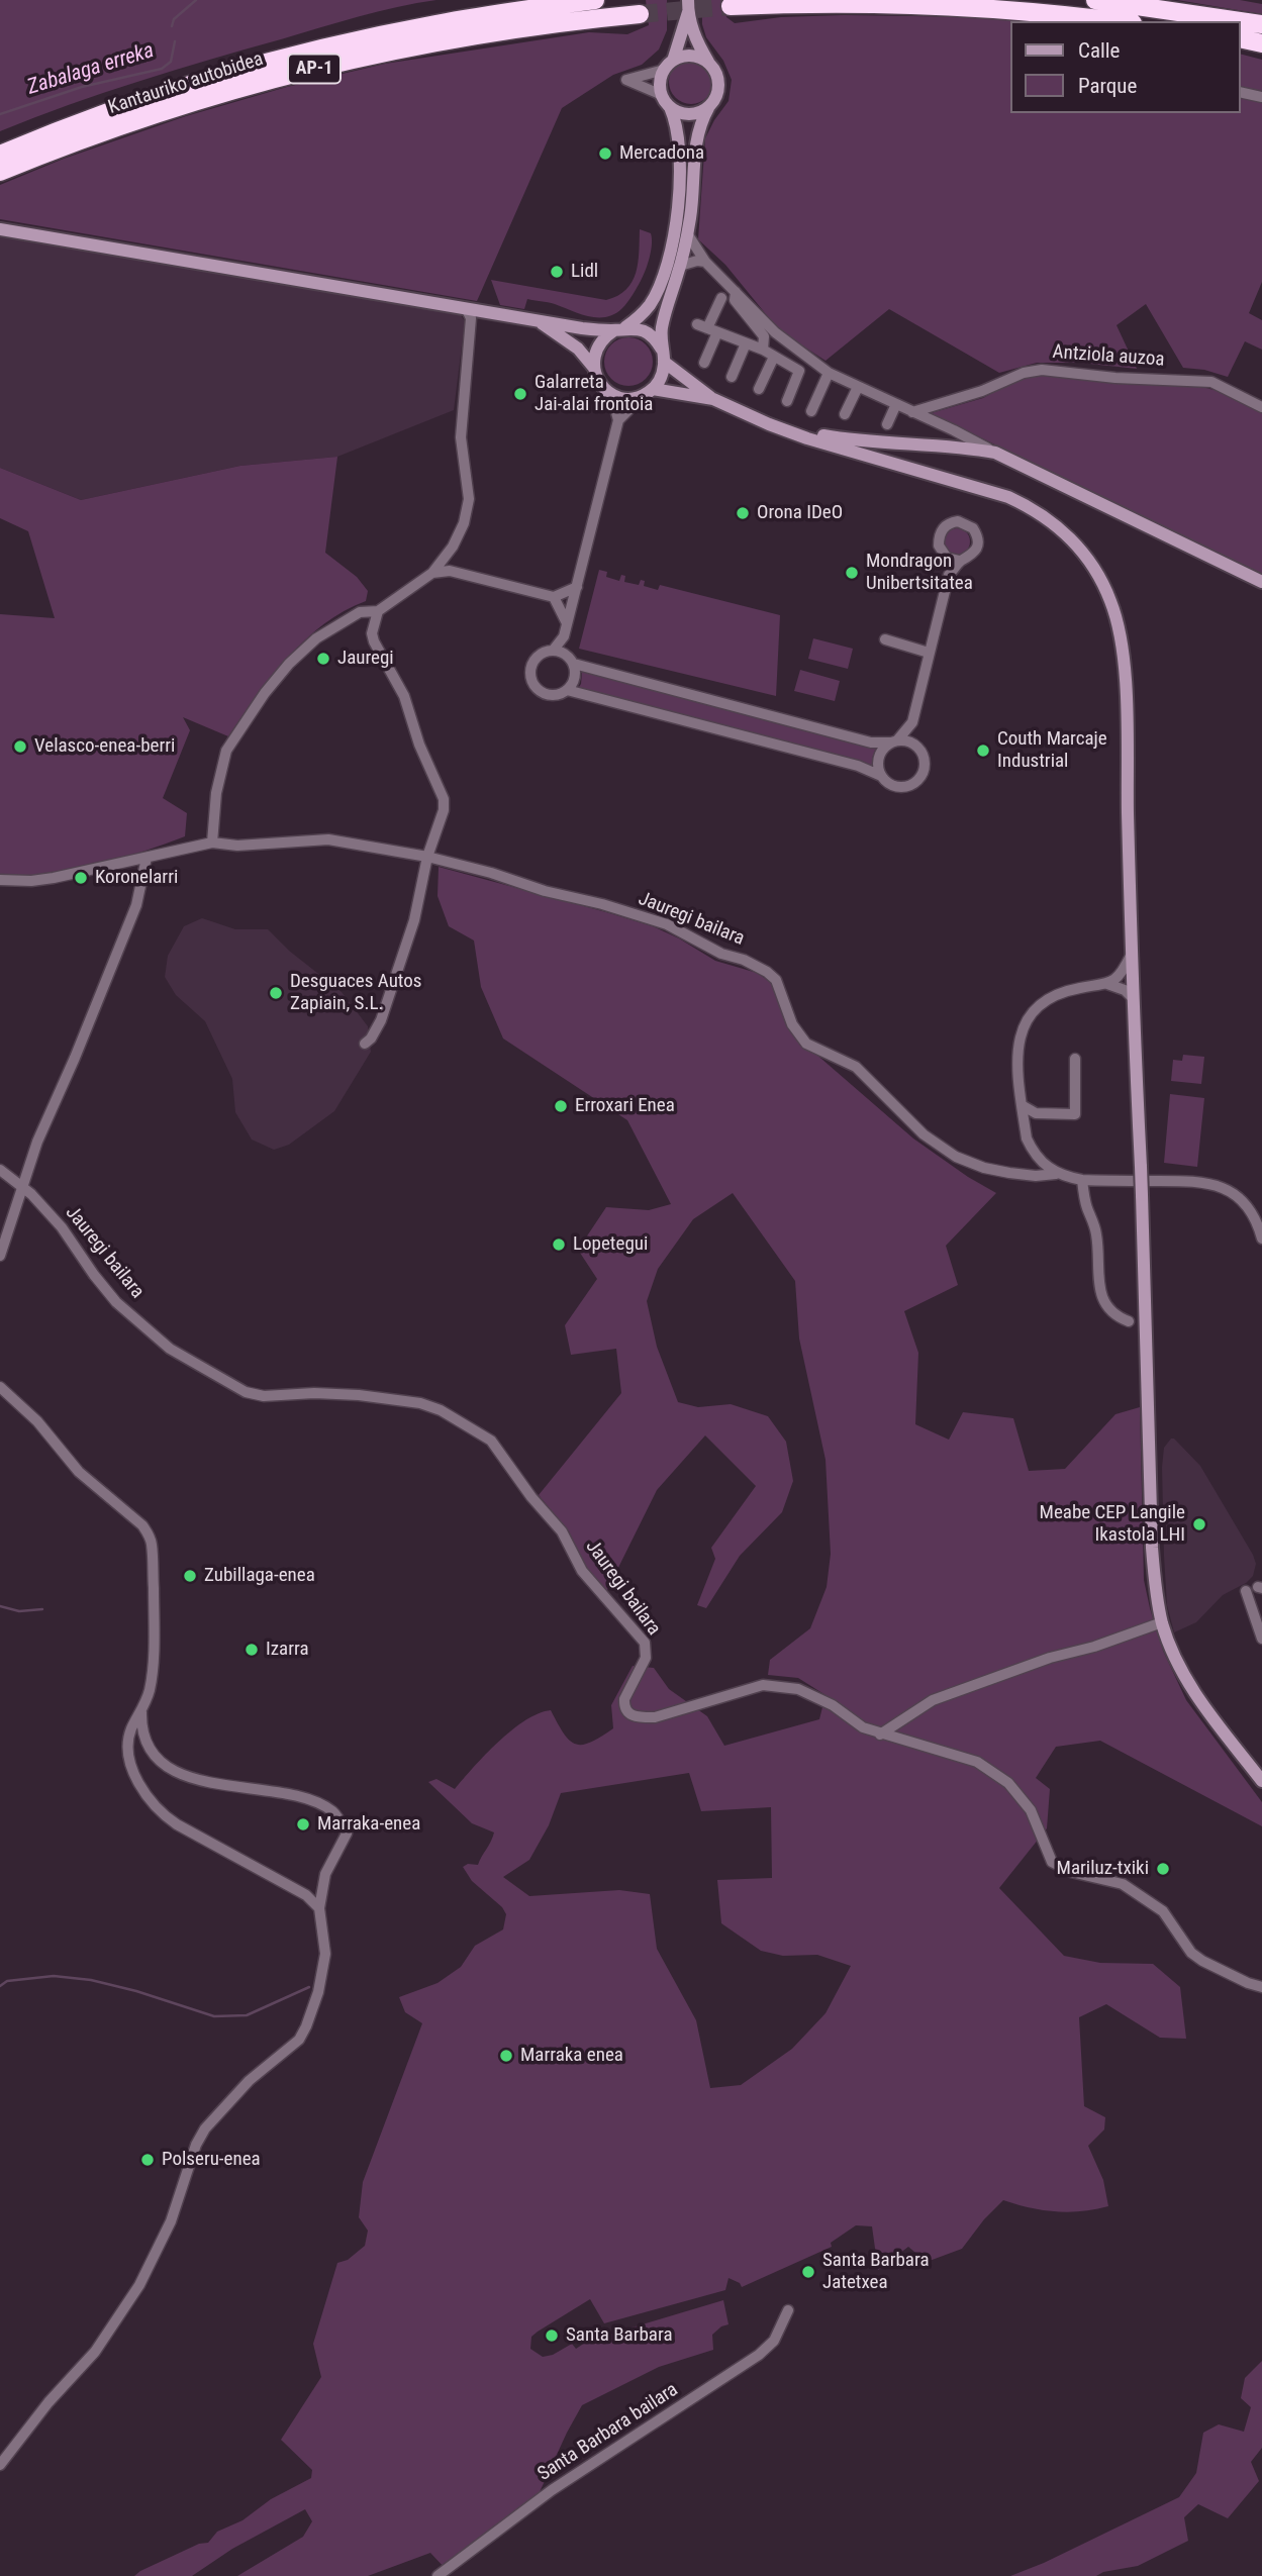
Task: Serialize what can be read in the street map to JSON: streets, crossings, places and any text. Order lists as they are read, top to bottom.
{
  "streets": {
    "highway": ["AP-1", "Kantauriko autobidea"],
    "street": ["Antziola auzoa", "Jauregi bailara", "Santa Barbara bailara"]
  },
  "water": ["Zabalaga erreka"],
  "places": [
    "Mercadona",
    "Lidl",
    "Galarreta Jai-alai frontoia",
    "Orona IDeO",
    "Mondragon Unibertsitatea",
    "Jauregi",
    "Velasco-enea-berri",
    "Couth Marcaje Industrial",
    "Koronelarri",
    "Desguaces Autos Zapiain, S.L.",
    "Erroxari Enea",
    "Lopetegui",
    "Meabe CEP Langile Ikastola LHI",
    "Zubillaga-enea",
    "Izarra",
    "Marraka-enea",
    "Mariluz-txiki",
    "Marraka enea",
    "Polseru-enea",
    "Santa Barbara Jatetxea",
    "Santa Barbara"
  ],
  "legend": ["Calle", "Parque"]
}
